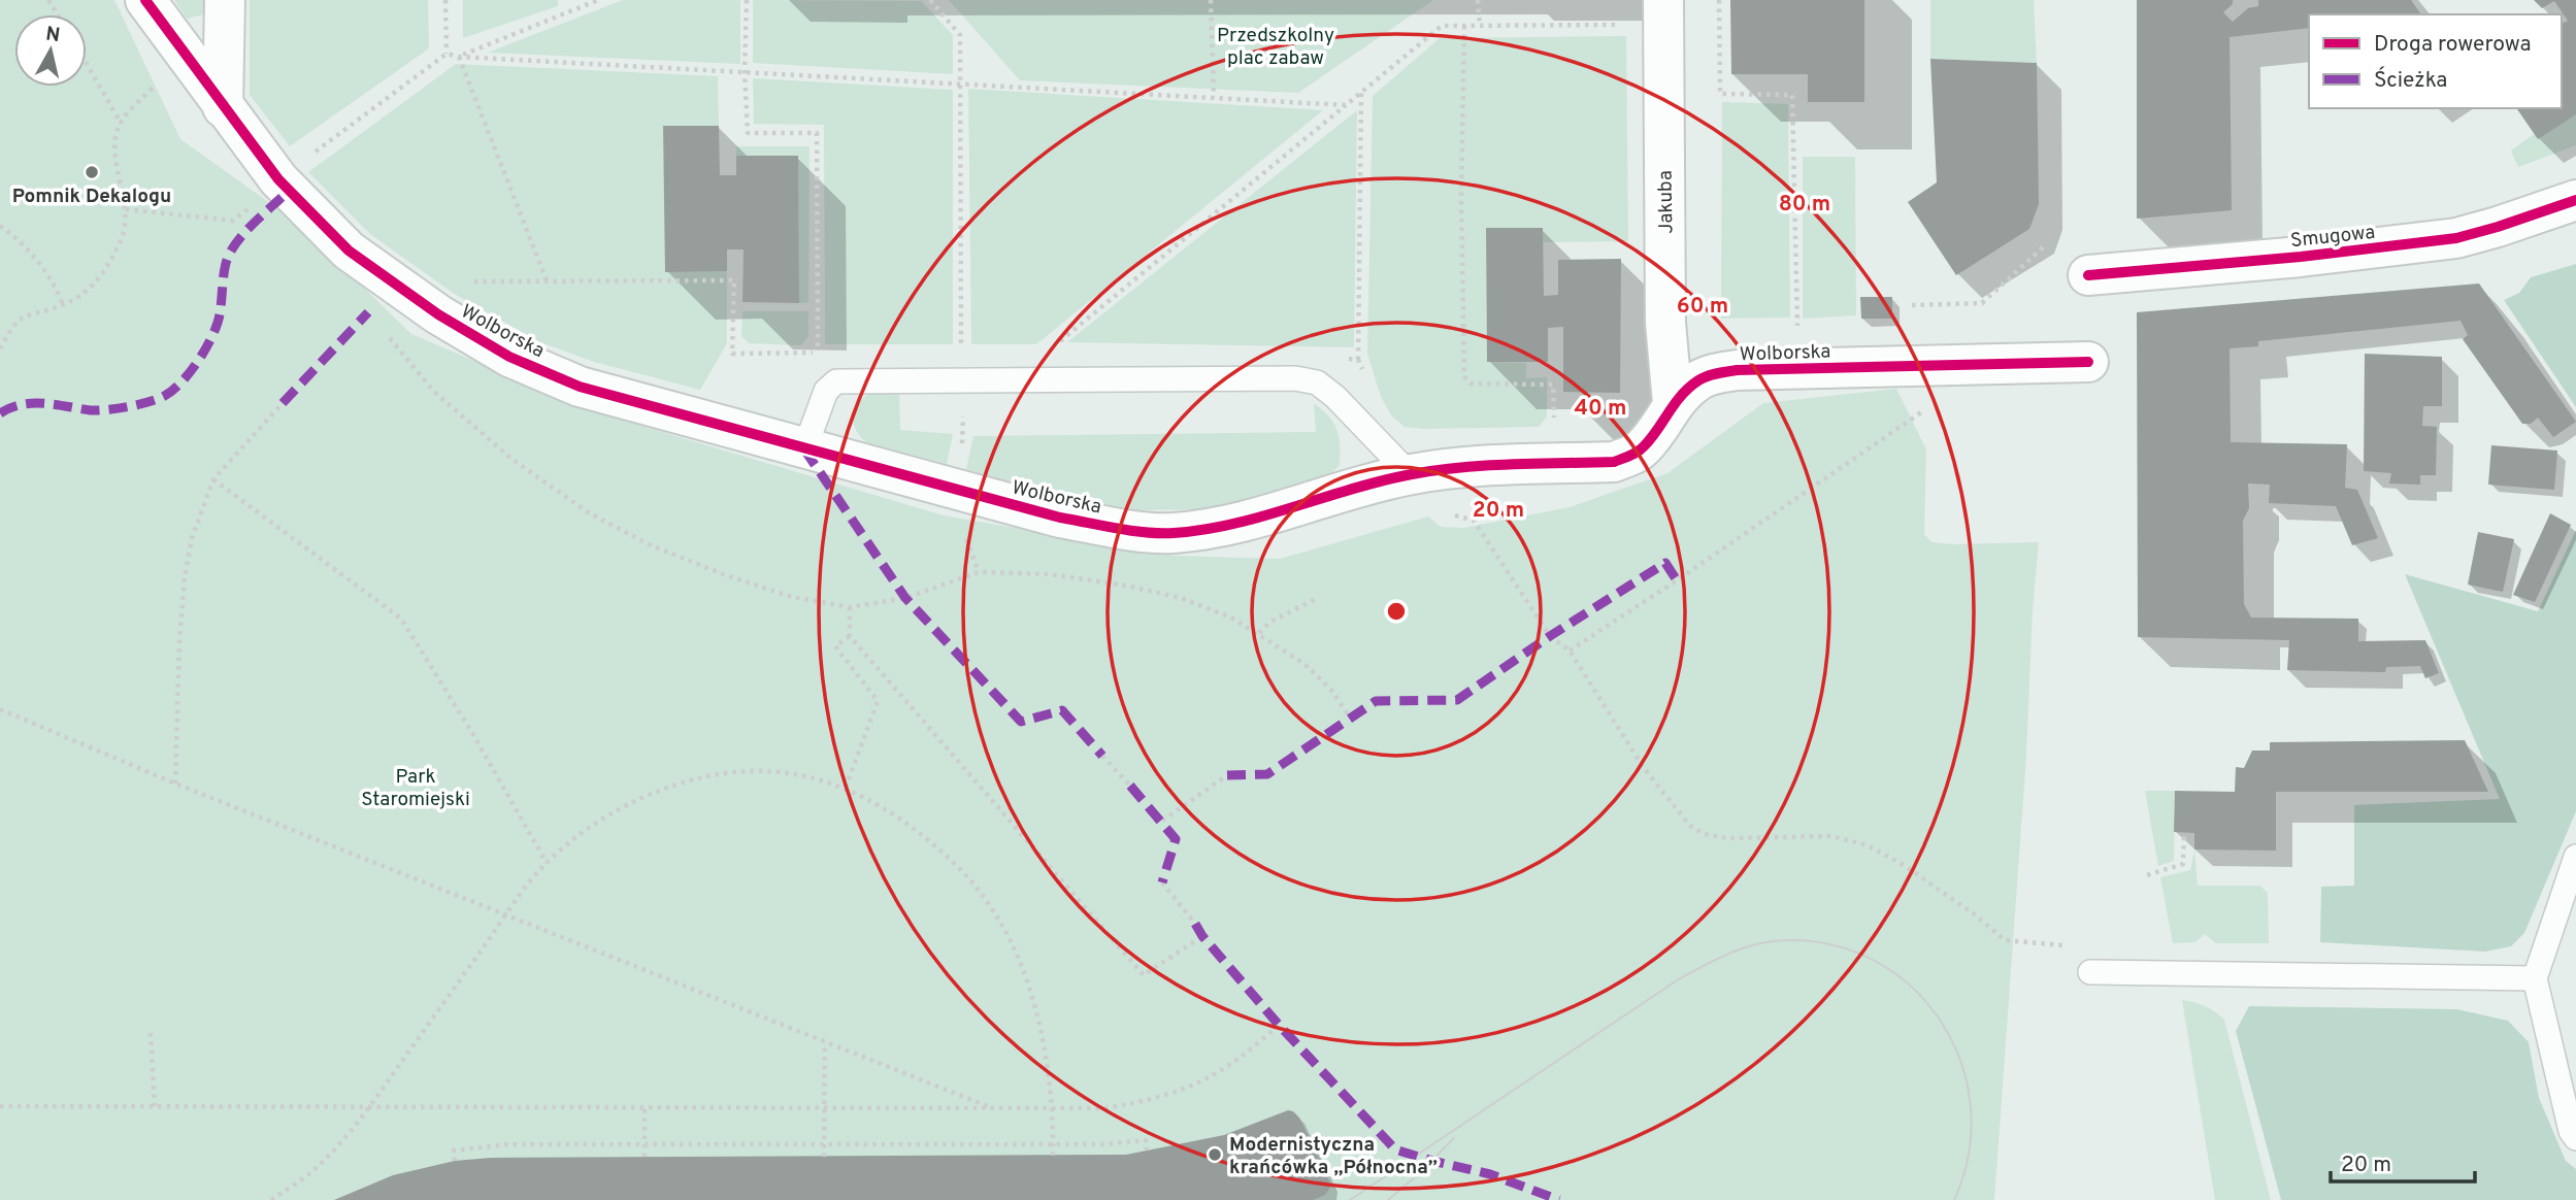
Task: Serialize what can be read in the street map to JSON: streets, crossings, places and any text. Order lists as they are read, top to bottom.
{
  "streets": {
    "street": ["Jakuba", "Smugowa", "Wolborska"]
  },
  "crossings": [
    ["Jakuba", "Wolborska"]
  ],
  "parks": ["Przedszkolny plac zabaw", "Park Staromiejski"],
  "places": ["Pomnik Dekalogu", "Modernistyczna krańcówka „Północna”"],
  "legend": ["Droga rowerowa", "Ścieżka"],
  "scale_bar": "20 m",
  "north": "top",
  "rings": [
    "80 m",
    "60 m",
    "40 m",
    "20 m"
  ]
}
